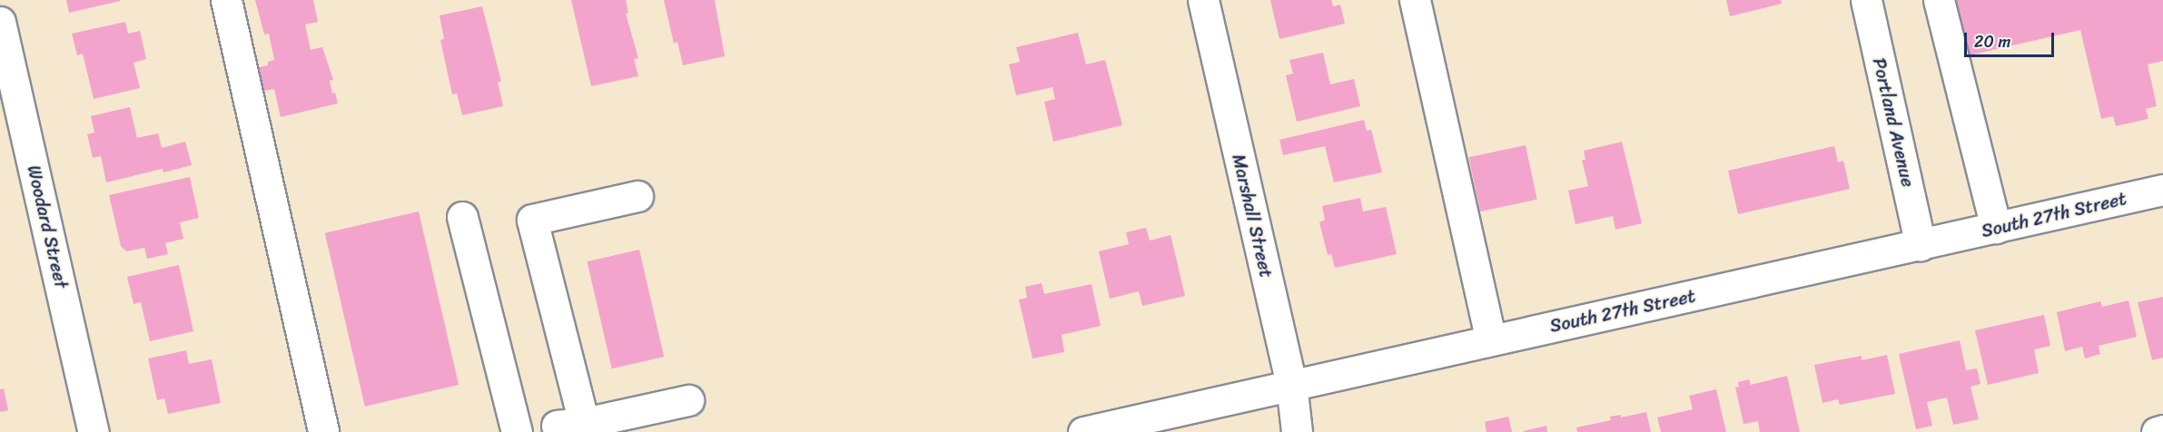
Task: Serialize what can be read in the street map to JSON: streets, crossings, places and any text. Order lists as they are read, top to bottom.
{
  "streets": {
    "street": [
      "Portland Avenue",
      "South 27th Street",
      "Marshall Street",
      "Woodard Street"
    ]
  },
  "crossings": [
    ["Portland Avenue", "South 27th Street"],
    ["South 27th Street", "Marshall Street"]
  ],
  "scale_bar": "20 m"
}
